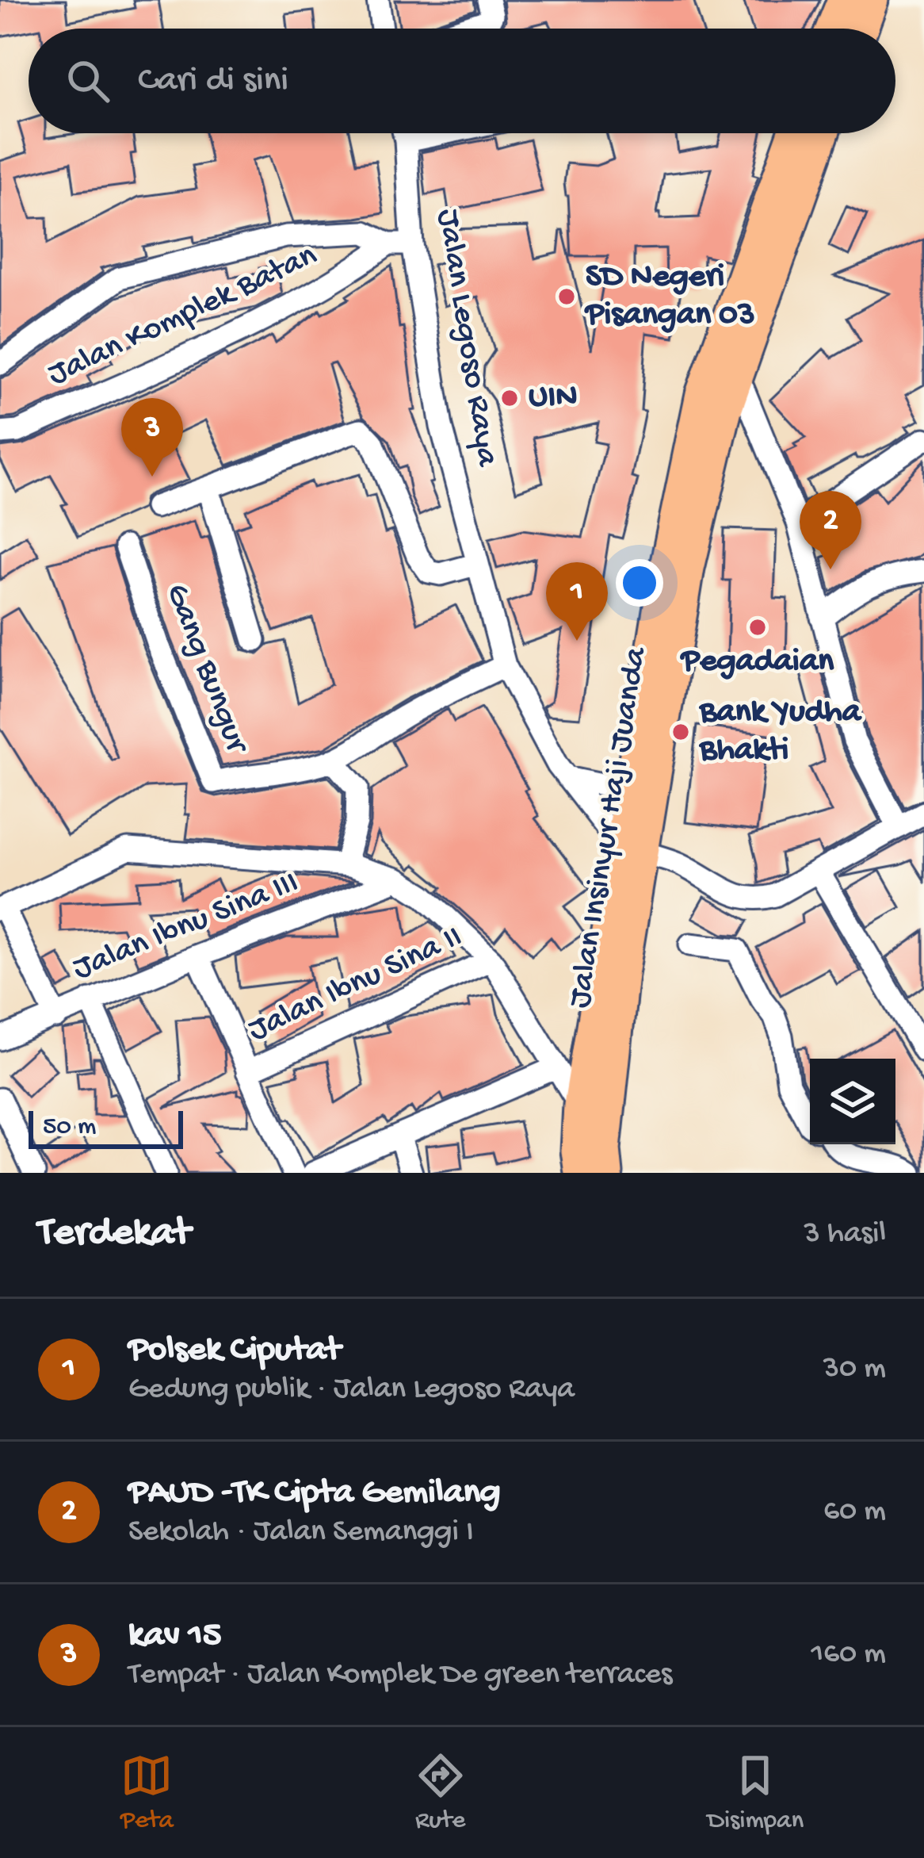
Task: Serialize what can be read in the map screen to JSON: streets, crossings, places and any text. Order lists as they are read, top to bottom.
{
  "streets": {
    "highway": ["Jalan Insinyur Haji Juanda"],
    "street": [
      "Jalan Komplek Batan",
      "Jalan Legoso Raya",
      "Gang Bungur",
      "Jalan Ibnu Sina III",
      "Jalan Ibnu Sina II"
    ]
  },
  "crossings": [
    ["Jalan Komplek Batan", "Jalan Legoso Raya"],
    ["Jalan Legoso Raya", "Gang Bungur"],
    ["Jalan Legoso Raya", "Jalan Insinyur Haji Juanda"]
  ],
  "places": [
    "SD Negeri Pisangan 03",
    "UIN",
    "Pegadaian",
    "Bank Yudha Bhakti"
  ],
  "scale_bar": "50 m",
  "page": {
    "search": "Cari di sini",
    "pins": ["3", "2", "1"],
    "scale": "50 m",
    "heading": ["Terdekat", "3 hasil"],
    "list": [
      {
        "mark": "1",
        "name": "Polsek Ciputat",
        "note": "Gedung publik · Jalan Legoso Raya",
        "value": "30 m"
      },
      {
        "mark": "2",
        "name": "PAUD -TK Cipta Gemilang",
        "note": "Sekolah · Jalan Semanggi I",
        "value": "60 m"
      },
      {
        "mark": "3",
        "name": "kav 15",
        "note": "Tempat · Jalan Komplek De green terraces",
        "value": "160 m"
      }
    ],
    "nav": ["Peta", "Rute", "Disimpan"]
  }
}
